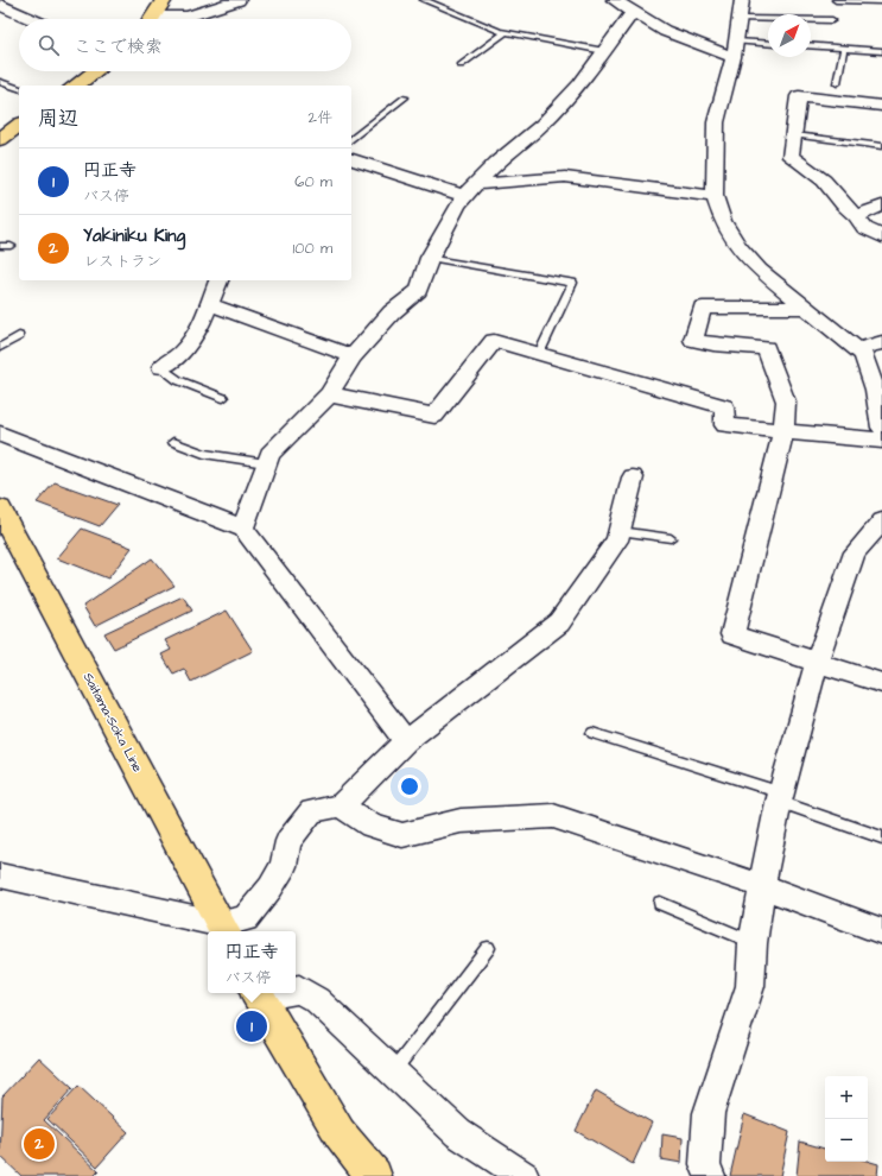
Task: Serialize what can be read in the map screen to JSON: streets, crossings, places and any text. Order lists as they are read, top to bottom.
{
  "streets": {
    "main road": ["Saitama-Soka Line"]
  },
  "north": "top right",
  "page": {
    "search": "ここで検索",
    "heading": ["周辺", "2件"],
    "list": [
      {
        "mark": "1",
        "name": "円正寺",
        "note": "バス停",
        "value": "60 m"
      },
      {
        "mark": "2",
        "name": "Yakiniku King",
        "note": "レストラン",
        "value": "100 m"
      }
    ],
    "popup": ["円正寺", "バス停"],
    "pins": ["1", "2"],
    "map_buttons": ["+", "−"]
  }
}
